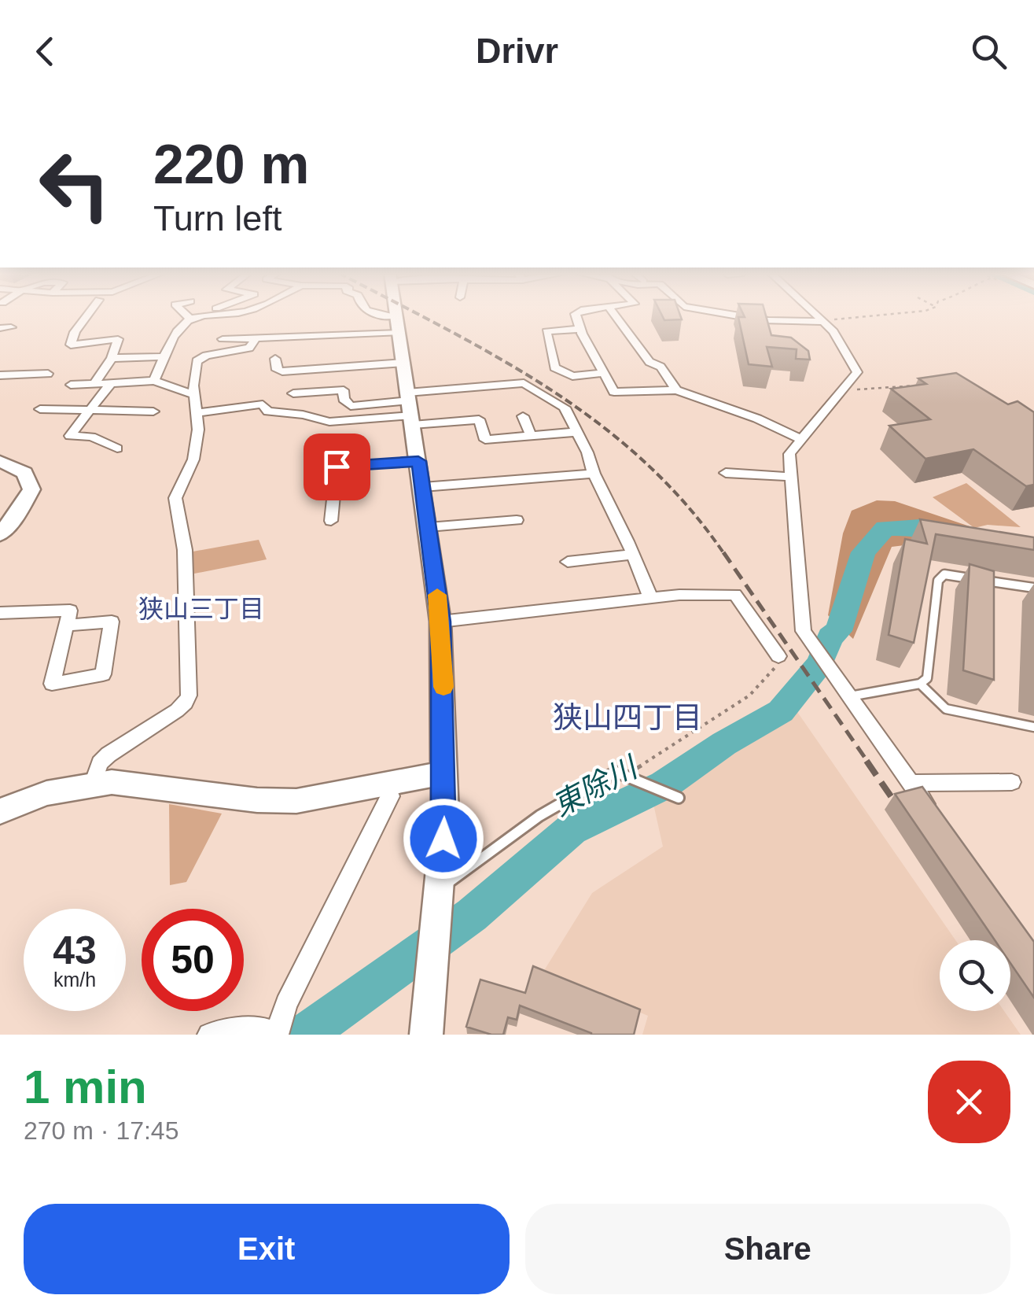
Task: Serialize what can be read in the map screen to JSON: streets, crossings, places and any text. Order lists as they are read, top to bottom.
{
  "districts": ["狭山三丁目", "狭山四丁目"],
  "water": ["東除川"],
  "page": {
    "header": "Drivr",
    "turn": ["220 m", "Turn left"],
    "speed": "43 km/h",
    "limit": "50",
    "heading": ["1 min", "270 m · 17:45"],
    "buttons": ["Exit", "Share"]
  }
}
